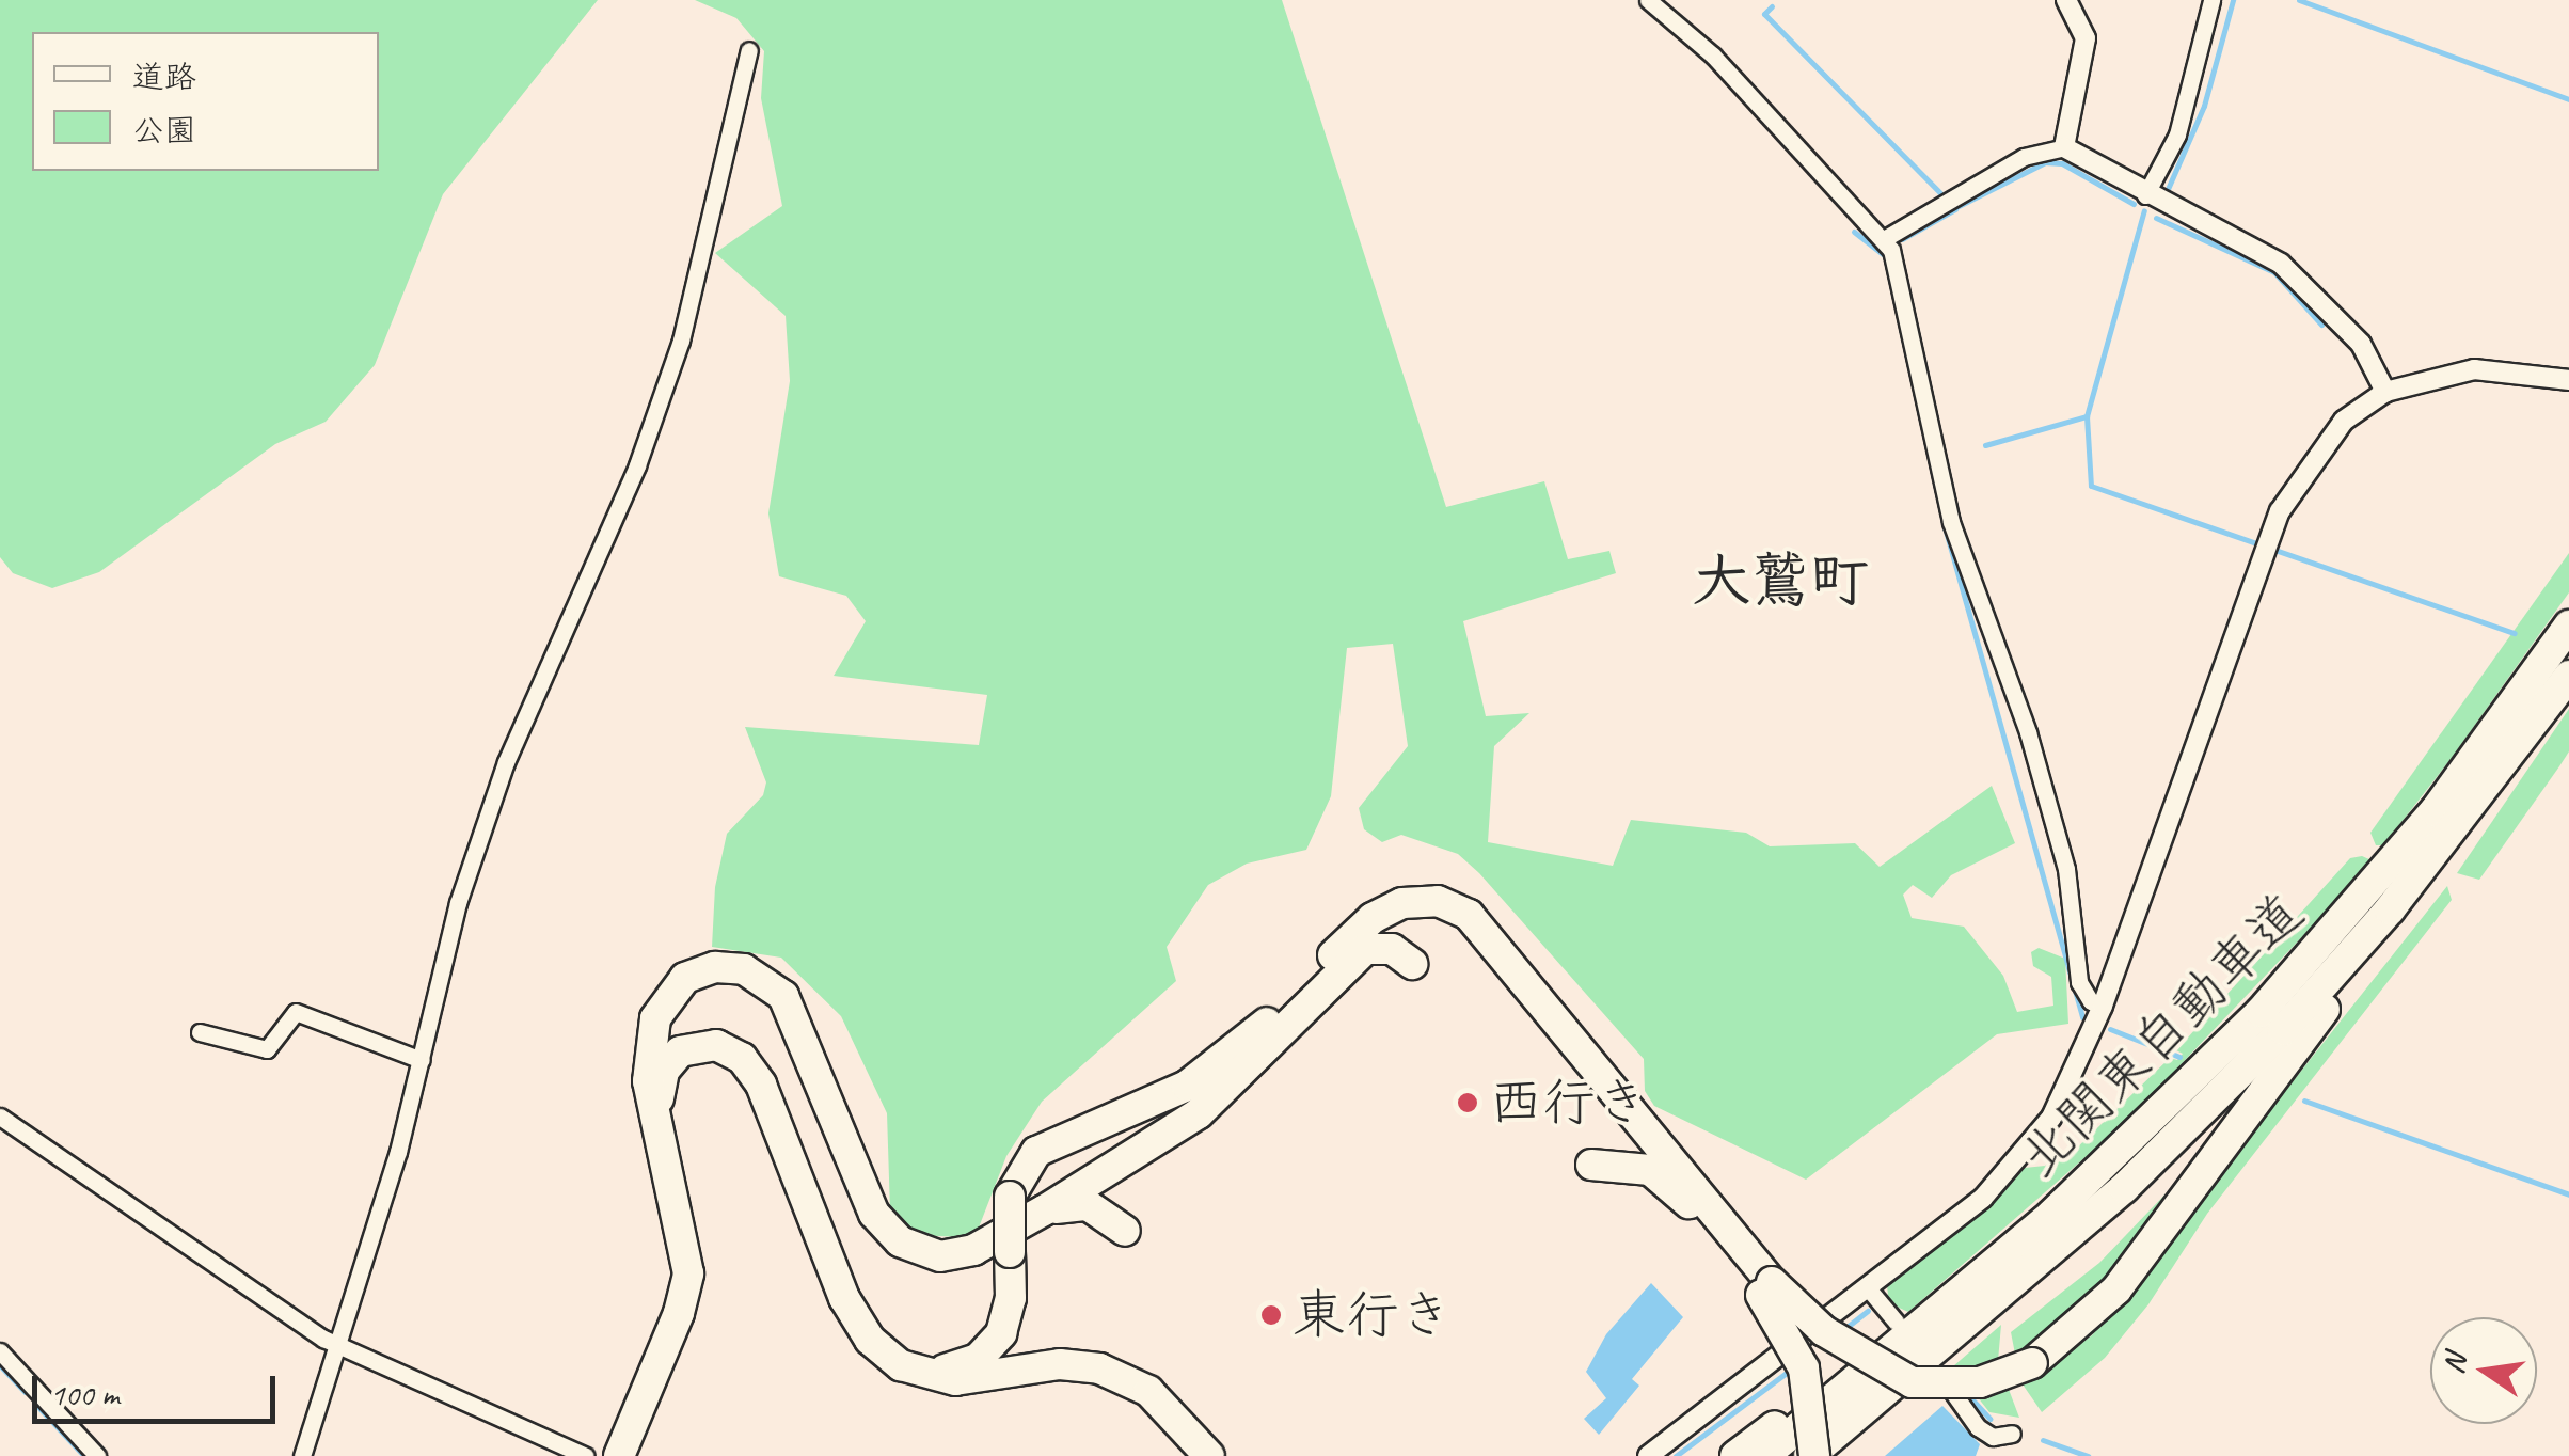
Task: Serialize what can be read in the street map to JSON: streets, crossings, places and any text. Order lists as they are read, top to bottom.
{
  "streets": {
    "highway": ["北関東自動車道"]
  },
  "districts": ["大鷲町"],
  "places": ["西行き", "東行き"],
  "legend": ["道路", "公園"],
  "scale_bar": "100 m",
  "north": "left"
}
